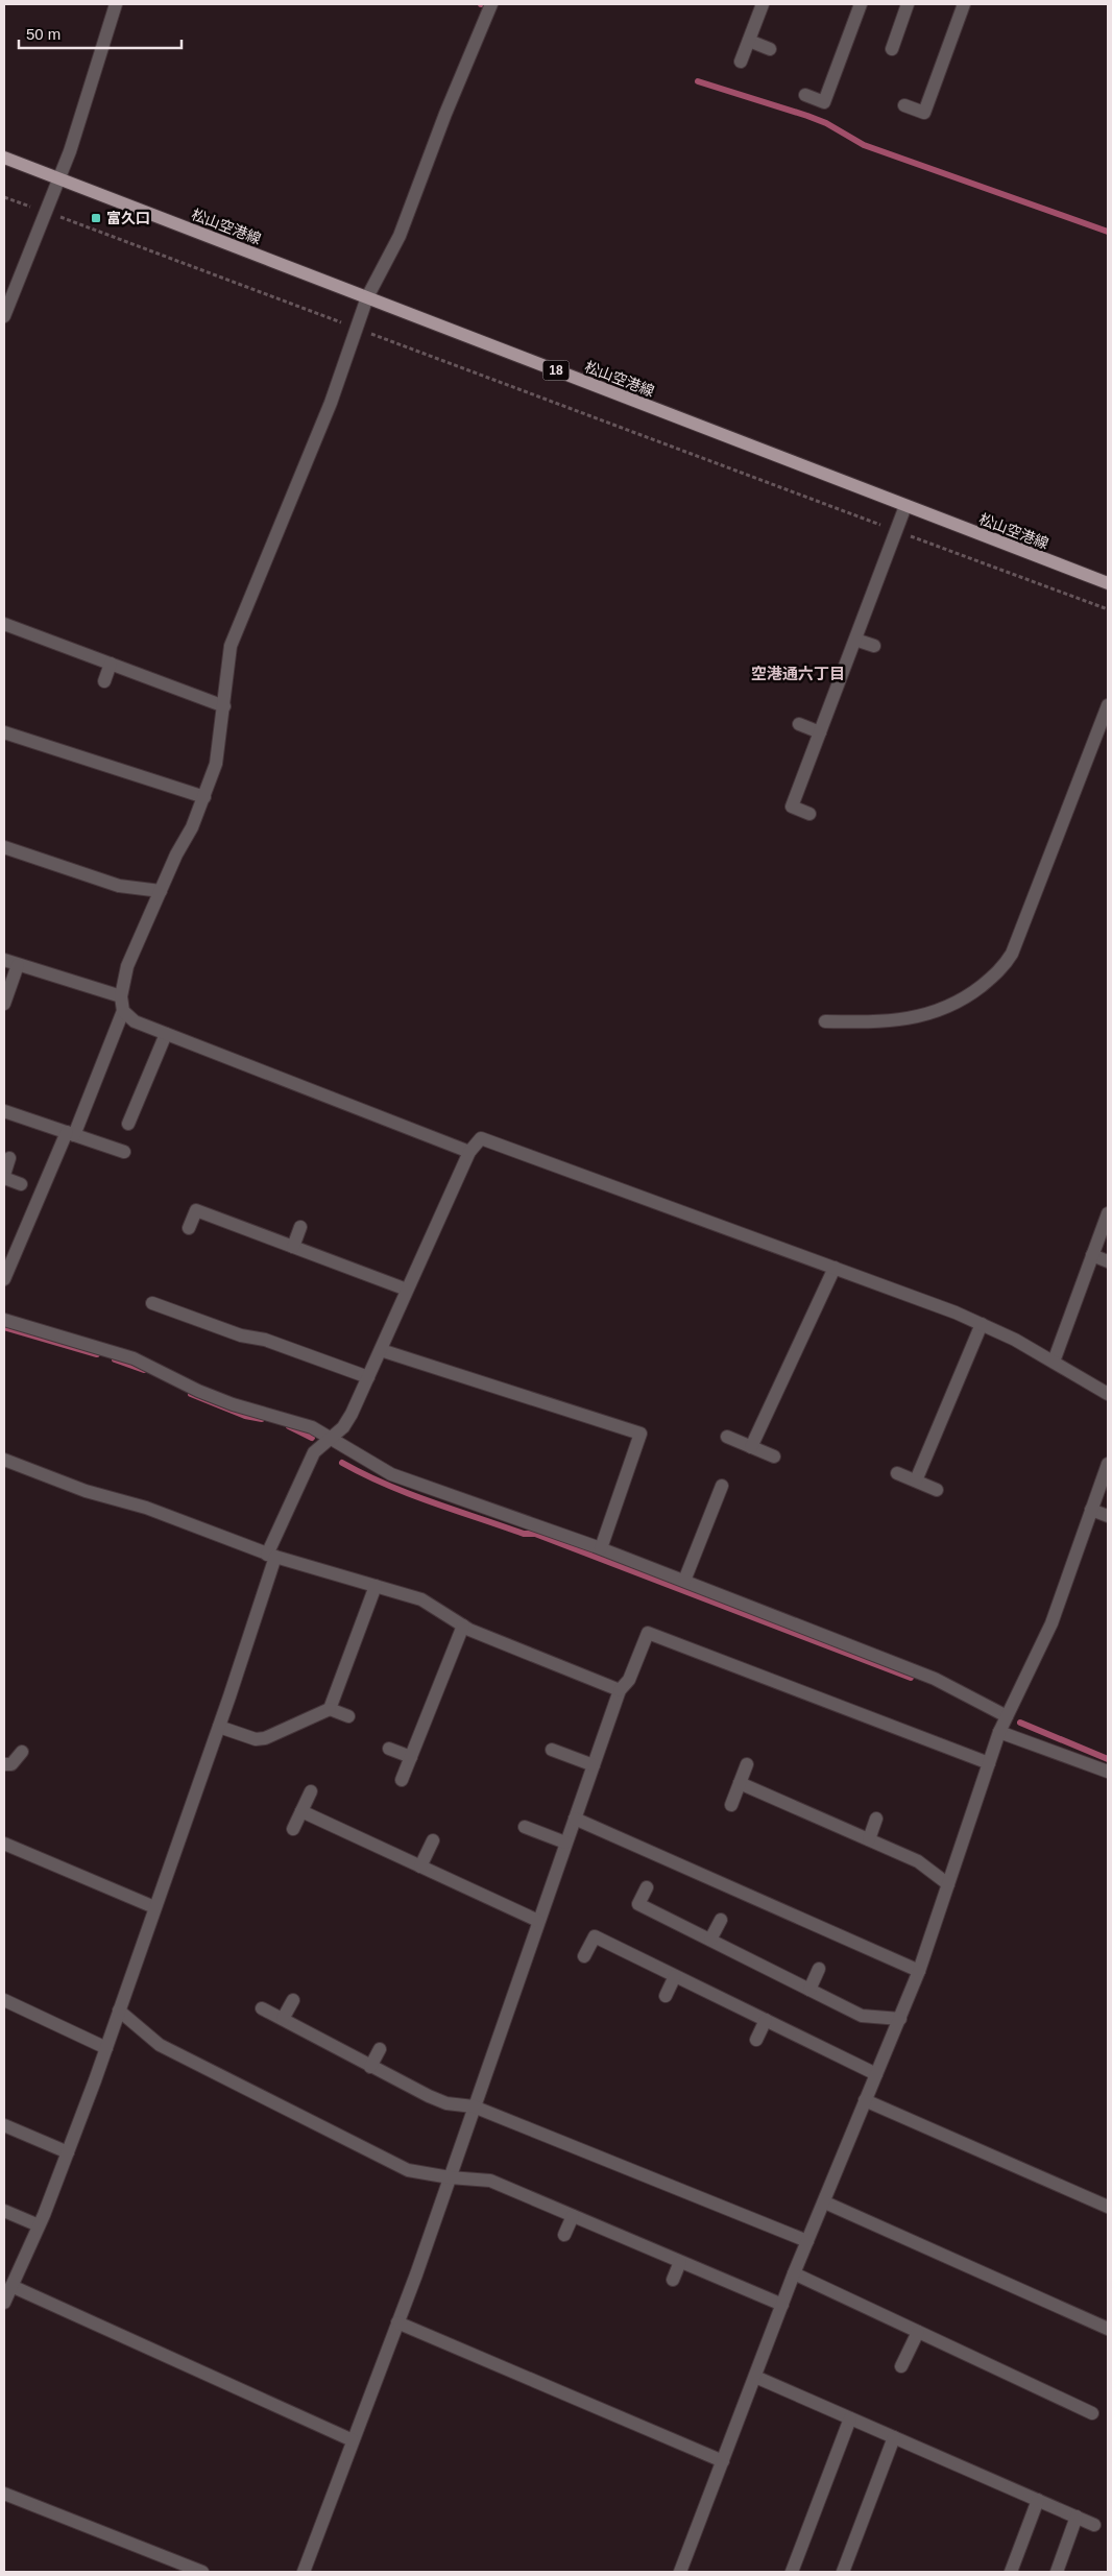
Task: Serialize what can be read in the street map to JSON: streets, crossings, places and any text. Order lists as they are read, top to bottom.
{
  "streets": {
    "main road": ["松山空港線", "18"]
  },
  "districts": ["空港通六丁目"],
  "places": {
    "transit": ["富久口"]
  },
  "scale_bar": "50 m"
}
